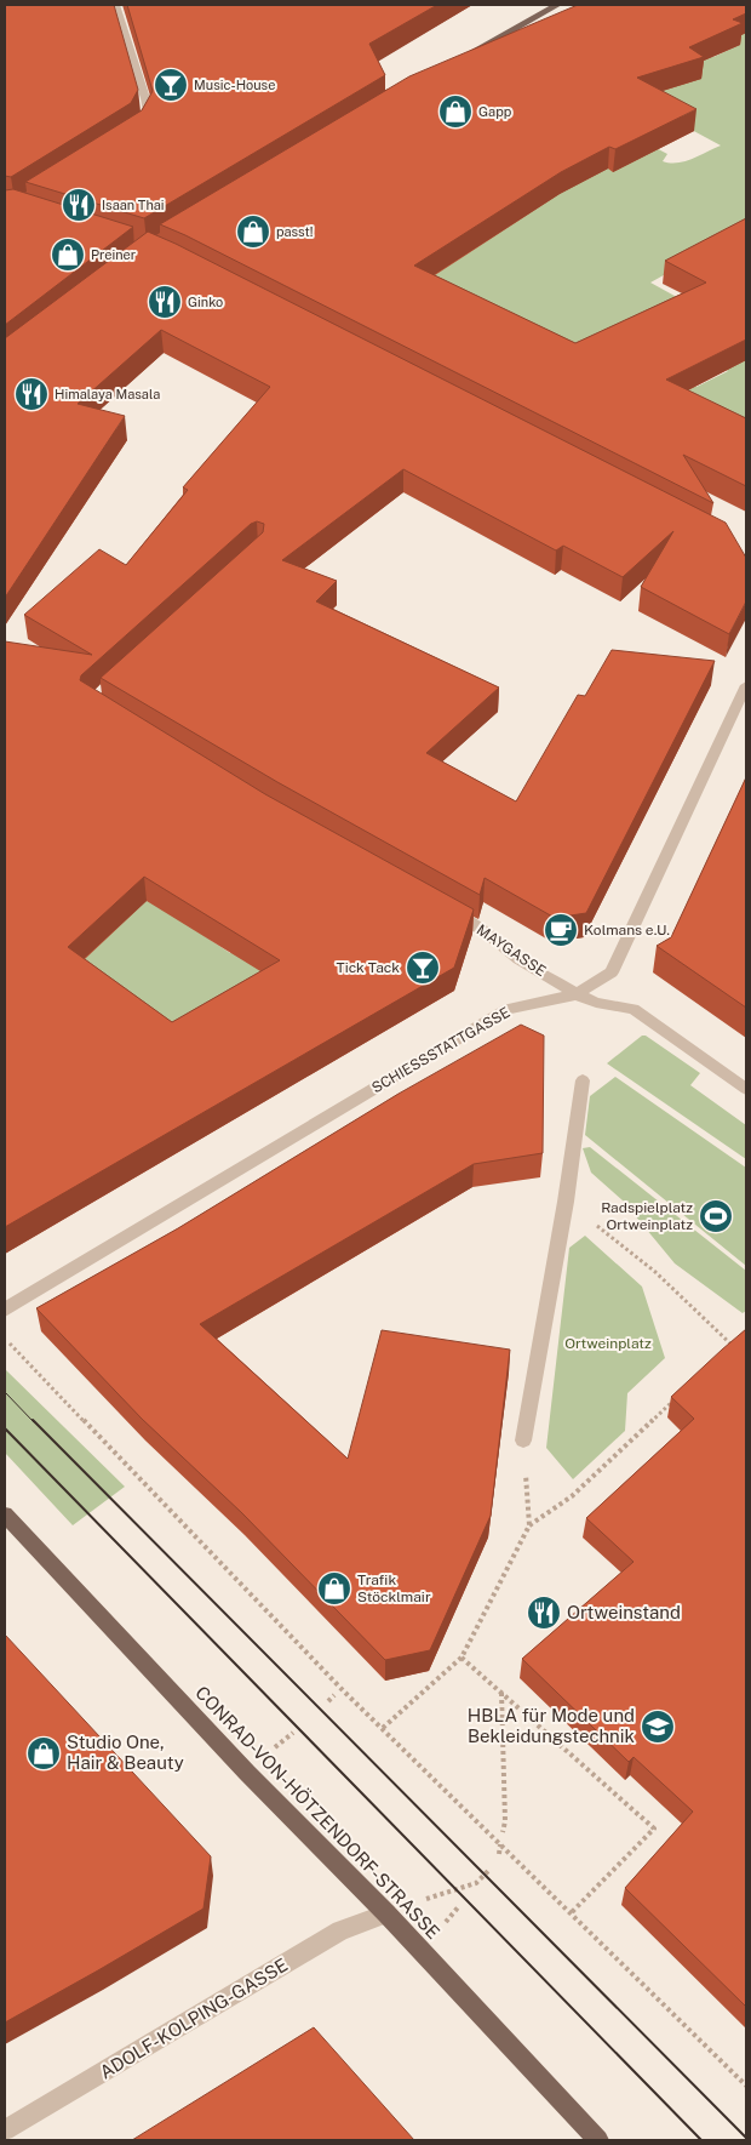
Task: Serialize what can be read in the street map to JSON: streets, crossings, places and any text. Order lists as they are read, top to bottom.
{
  "streets": {
    "main road": ["CONRAD-VON-HÖTZENDORF-STRASSE"],
    "street": ["MAYGASSE", "SCHIESSSTATTGASSE", "ADOLF-KOLPING-GASSE"]
  },
  "crossings": [
    ["MAYGASSE", "SCHIESSSTATTGASSE"],
    ["CONRAD-VON-HÖTZENDORF-STRASSE", "ADOLF-KOLPING-GASSE"]
  ],
  "parks": ["Ortweinplatz"],
  "places": {
    "bar": ["Music-House", "Tick Tack"],
    "shop": [
      "Gapp",
      "passt!",
      "Preiner",
      "Trafik Stöcklmair",
      "Studio One, Hair & Beauty"
    ],
    "restaurant": [
      "Isaan Thai",
      "Ginko",
      "Himalaya Masala",
      "Ortweinstand"
    ],
    "cafe": ["Kolmans e.U."],
    "sports": ["Radspielplatz Ortweinplatz"],
    "school or university": ["HBLA für Mode und Bekleidungstechnik"]
  }
}
